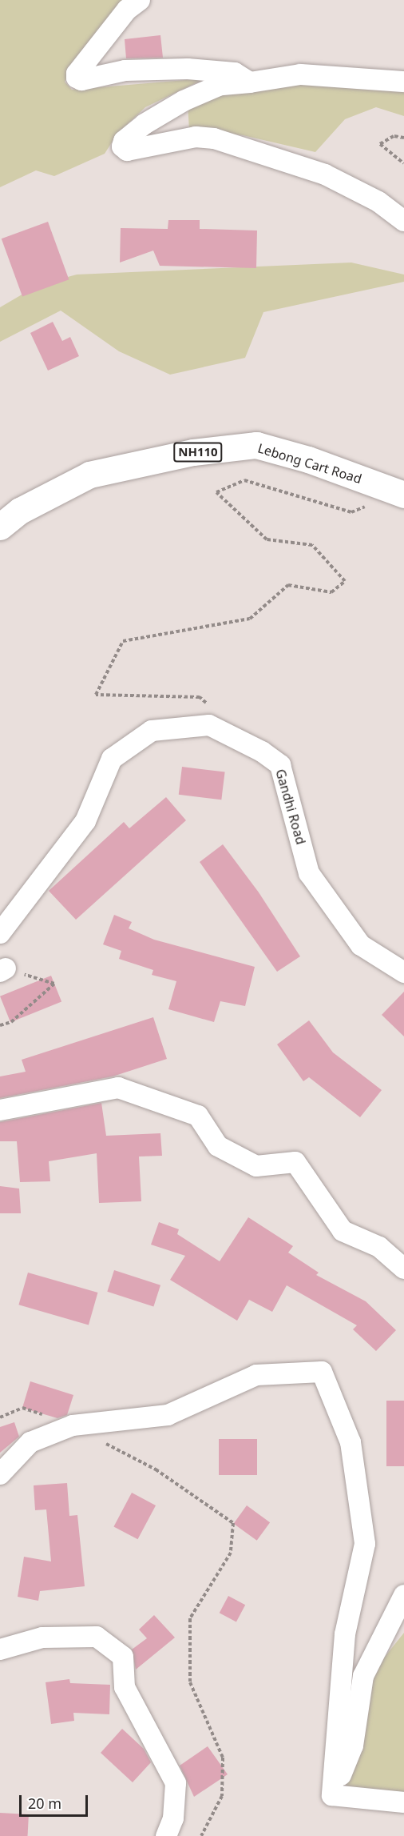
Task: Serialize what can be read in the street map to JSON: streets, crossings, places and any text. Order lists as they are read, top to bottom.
{
  "streets": {
    "highway": ["NH110", "Lebong Cart Road"],
    "street": ["Gandhi Road"]
  },
  "scale_bar": "20 m"
}
